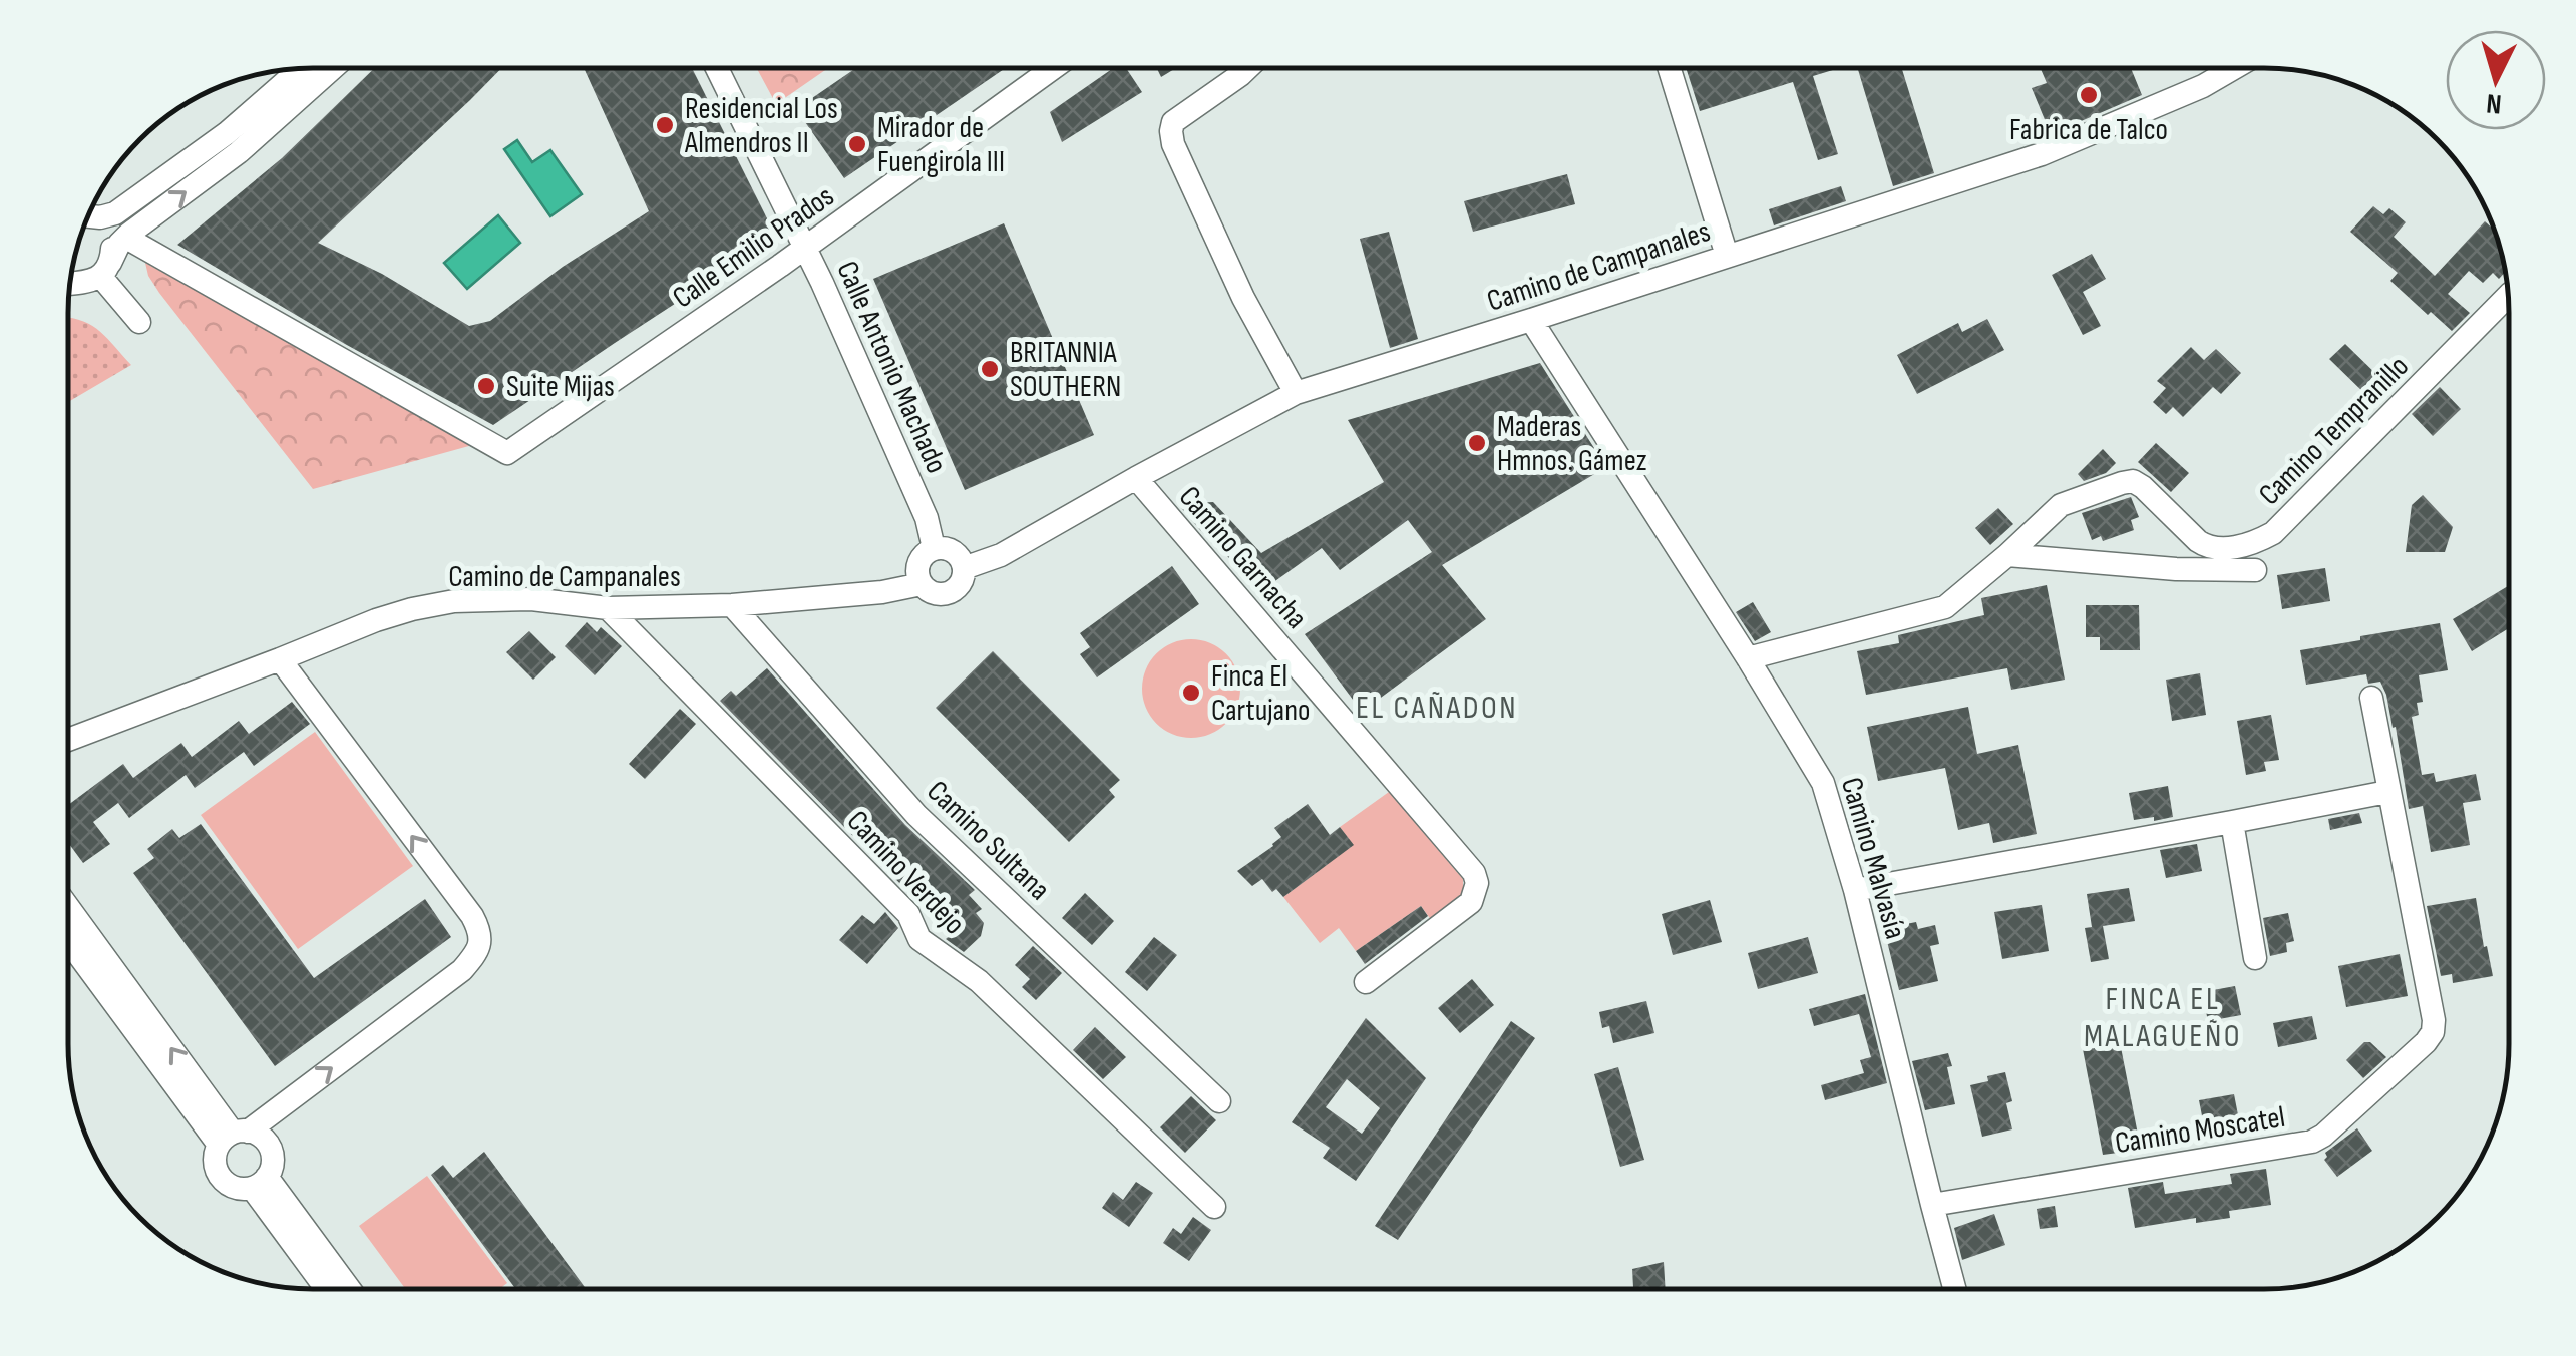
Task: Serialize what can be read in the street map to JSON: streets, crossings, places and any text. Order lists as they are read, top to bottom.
{
  "streets": {
    "street": [
      "Calle Emilio Prados",
      "Camino de Campanales",
      "Calle Antonio Machado",
      "Camino Tempranillo",
      "Camino Garnacha",
      "Camino Sultana",
      "Camino Malvasía",
      "Camino Verdejo",
      "Camino Moscatel"
    ]
  },
  "crossings": [
    ["Calle Emilio Prados", "Calle Antonio Machado"],
    ["Camino de Campanales", "Calle Antonio Machado"],
    ["Camino de Campanales", "Camino Garnacha"],
    ["Camino de Campanales", "Camino Sultana"],
    ["Camino de Campanales", "Camino Malvasía"],
    ["Camino de Campanales", "Camino Verdejo"],
    ["Camino Tempranillo", "Camino Malvasía"],
    ["Camino Malvasía", "Camino Moscatel"]
  ],
  "districts": ["EL CAÑADON", "FINCA EL MALAGUEÑO"],
  "places": [
    "Fabrica de Talco",
    "Residencial Los Almendros II",
    "Mirador de Fuengirola III",
    "BRITANNIA SOUTHERN",
    "Suite Mijas",
    "Maderas Hmnos. Gámez",
    "Finca El Cartujano"
  ],
  "north": "bottom"
}
